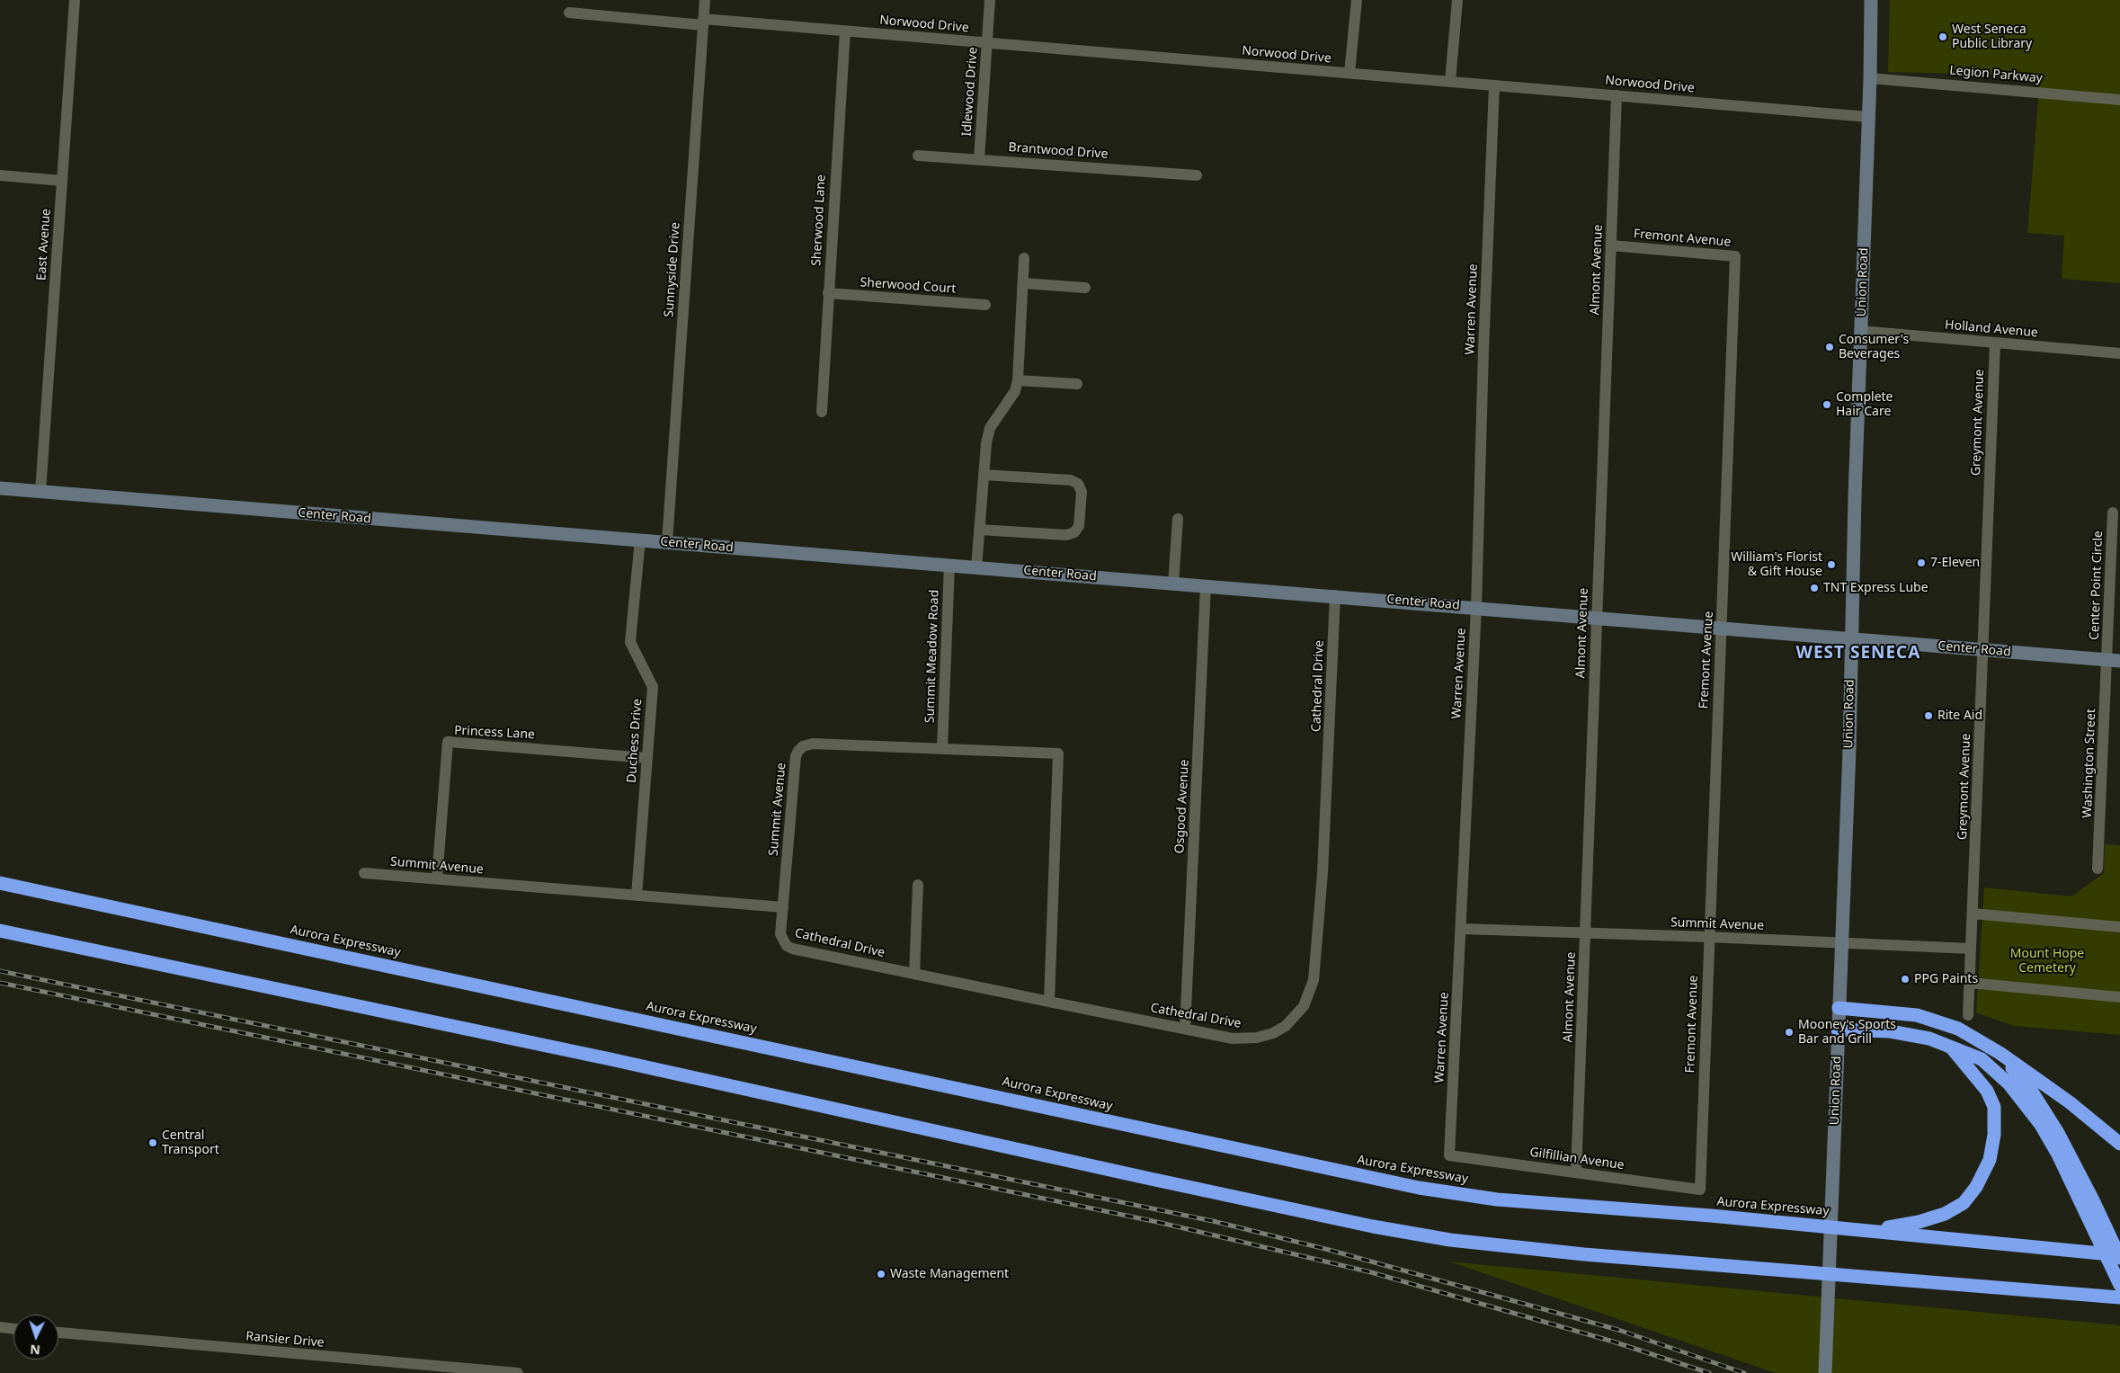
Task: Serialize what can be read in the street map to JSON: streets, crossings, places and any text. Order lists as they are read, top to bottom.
{
  "streets": {
    "highway": ["Aurora Expressway"],
    "main road": ["Union Road", "Center Road"],
    "street": [
      "Norwood Drive",
      "Legion Parkway",
      "Idlewood Drive",
      "Brantwood Drive",
      "Sherwood Lane",
      "Fremont Avenue",
      "East Avenue",
      "Sunnyside Drive",
      "Almont Avenue",
      "Sherwood Court",
      "Warren Avenue",
      "Holland Avenue",
      "Greymont Avenue",
      "Center Point Circle",
      "Summit Meadow Road",
      "Cathedral Drive",
      "Princess Lane",
      "Duchess Drive",
      "Washington Street",
      "Osgood Avenue",
      "Summit Avenue",
      "Gilfillian Avenue",
      "Ransier Drive"
    ]
  },
  "crossings": [
    ["Norwood Drive", "Idlewood Drive"],
    ["Norwood Drive", "Sherwood Lane"],
    ["Norwood Drive", "Sunnyside Drive"],
    ["Norwood Drive", "Almont Avenue"],
    ["Norwood Drive", "Union Road"],
    ["Norwood Drive", "Warren Avenue"],
    ["Legion Parkway", "Union Road"],
    ["Idlewood Drive", "Brantwood Drive"],
    ["Sherwood Lane", "Sherwood Court"],
    ["Fremont Avenue", "Almont Avenue"],
    ["Fremont Avenue", "Center Road"],
    ["Fremont Avenue", "Summit Avenue"],
    ["Fremont Avenue", "Gilfillian Avenue"],
    ["East Avenue", "Center Road"],
    ["Sunnyside Drive", "Center Road"],
    ["Almont Avenue", "Center Road"],
    ["Almont Avenue", "Summit Avenue"],
    ["Almont Avenue", "Gilfillian Avenue"],
    ["Union Road", "Holland Avenue"],
    ["Union Road", "Center Road"],
    ["Union Road", "Summit Avenue"],
    ["Warren Avenue", "Center Road"],
    ["Warren Avenue", "Summit Avenue"],
    ["Warren Avenue", "Gilfillian Avenue"],
    ["Holland Avenue", "Greymont Avenue"],
    ["Greymont Avenue", "Center Road"],
    ["Greymont Avenue", "Summit Avenue"],
    ["Center Road", "Center Point Circle"],
    ["Center Road", "Summit Meadow Road"],
    ["Center Road", "Cathedral Drive"],
    ["Center Road", "Duchess Drive"],
    ["Center Road", "Washington Street"],
    ["Center Road", "Osgood Avenue"],
    ["Center Point Circle", "Washington Street"],
    ["Summit Meadow Road", "Summit Avenue"],
    ["Cathedral Drive", "Osgood Avenue"],
    ["Cathedral Drive", "Summit Avenue"],
    ["Princess Lane", "Duchess Drive"],
    ["Princess Lane", "Summit Avenue"],
    ["Duchess Drive", "Summit Avenue"]
  ],
  "districts": ["WEST SENECA"],
  "parks": ["Mount Hope Cemetery"],
  "places": [
    "West Seneca Public Library",
    "Consumer's Beverages",
    "Complete Hair Care",
    "7-Eleven",
    "William's Florist & Gift House",
    "TNT Express Lube",
    "Rite Aid",
    "PPG Paints",
    "Mooney's Sports Bar and Grill",
    "Central Transport",
    "Waste Management"
  ],
  "north": "bottom"
}
